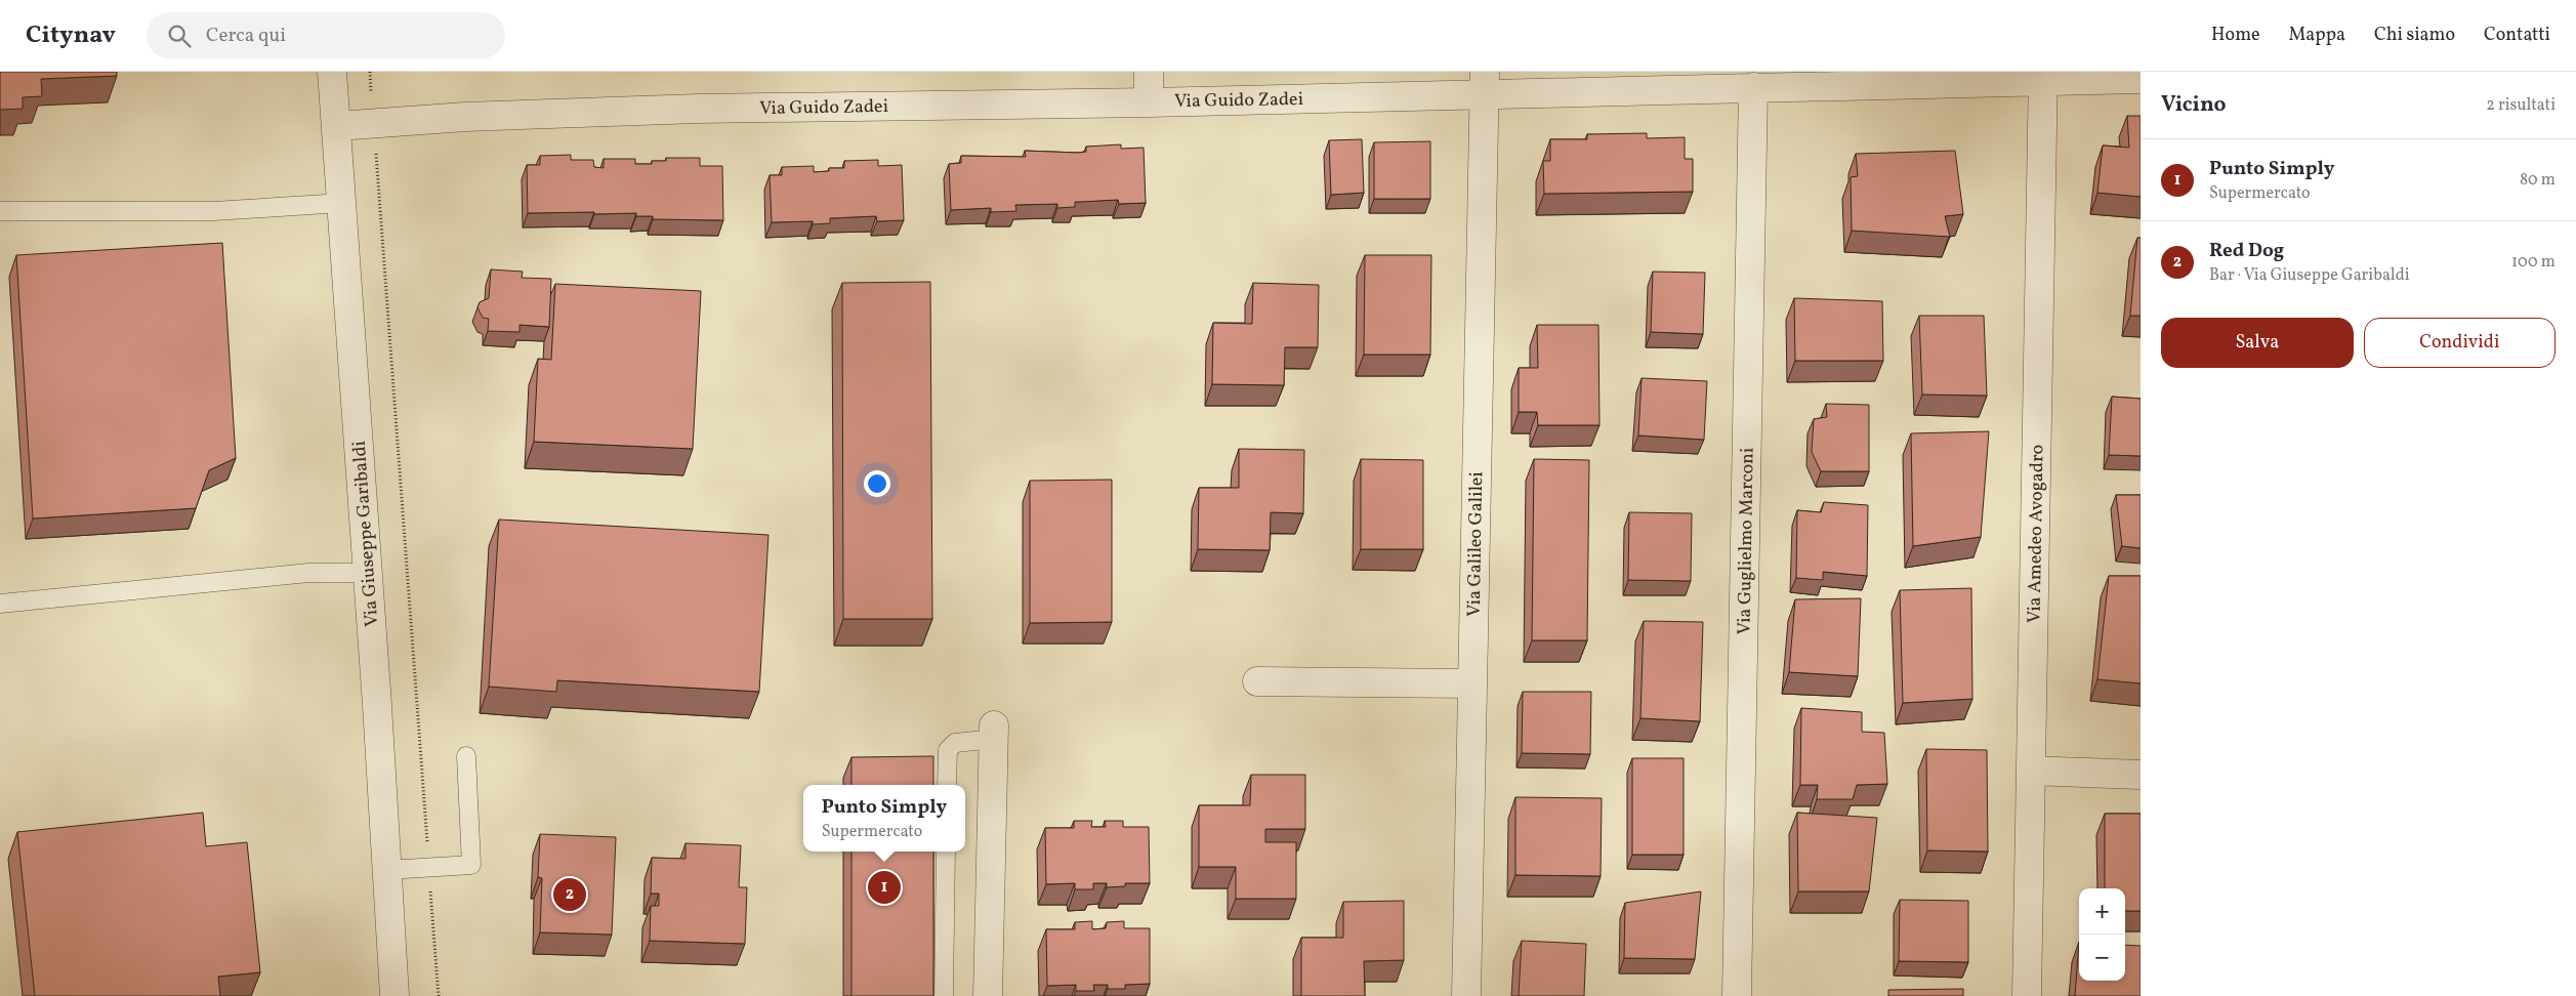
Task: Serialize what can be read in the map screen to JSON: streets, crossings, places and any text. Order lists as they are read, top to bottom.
{
  "streets": {
    "street": [
      "Via Guido Zadei",
      "Via Giuseppe Garibaldi",
      "Via Amedeo Avogadro",
      "Via Guglielmo Marconi",
      "Via Galileo Galilei"
    ]
  },
  "crossings": [
    ["Via Guido Zadei", "Via Giuseppe Garibaldi"],
    ["Via Guido Zadei", "Via Amedeo Avogadro"],
    ["Via Guido Zadei", "Via Guglielmo Marconi"],
    ["Via Guido Zadei", "Via Galileo Galilei"]
  ],
  "page": {
    "header": "Citynav",
    "search": "Cerca qui",
    "nav": [
      "Home",
      "Mappa",
      "Chi siamo",
      "Contatti"
    ],
    "heading": ["Vicino", "2 risultati"],
    "list": [
      {
        "mark": "1",
        "name": "Punto Simply",
        "note": "Supermercato",
        "value": "80 m"
      },
      {
        "mark": "2",
        "name": "Red Dog",
        "note": "Bar · Via Giuseppe Garibaldi",
        "value": "100 m"
      }
    ],
    "buttons": ["Salva", "Condividi"],
    "popup": ["Punto Simply", "Supermercato"],
    "pins": ["1", "2"],
    "map_buttons": ["+", "−"]
  }
}
